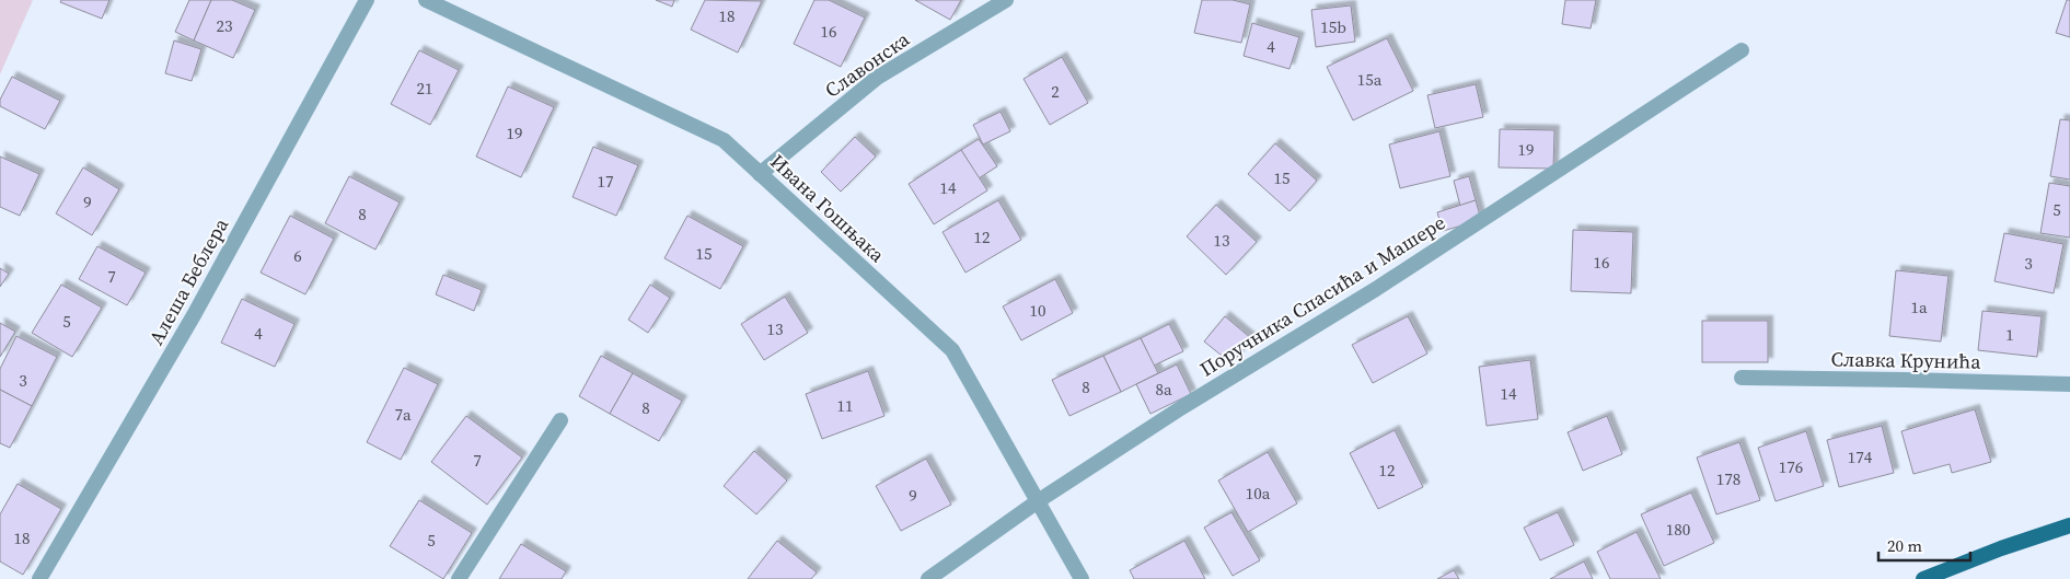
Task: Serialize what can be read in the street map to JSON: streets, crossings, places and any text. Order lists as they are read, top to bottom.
{
  "streets": {
    "street": [
      "Славонска",
      "Ивана Гошњака",
      "Алеша Беблера",
      "Поручника Спасића и Машере",
      "Славка Крунића"
    ]
  },
  "crossings": [
    ["Славонска", "Ивана Гошњака"],
    ["Ивана Гошњака", "Поручника Спасића и Машере"]
  ],
  "house_numbers": [
    "18",
    "23",
    "15b",
    "16",
    "4",
    "15a",
    "21",
    "2",
    "19",
    "19",
    "15",
    "17",
    "14",
    "9",
    "5",
    "8",
    "12",
    "13",
    "15",
    "6",
    "16",
    "3",
    "7",
    "1a",
    "10",
    "5",
    "13",
    "4",
    "1",
    "3",
    "8",
    "8a",
    "14",
    "11",
    "8",
    "7a",
    "174",
    "7",
    "176",
    "12",
    "178",
    "10a",
    "9",
    "180",
    "18",
    "5"
  ],
  "scale_bar": "20 m"
}
